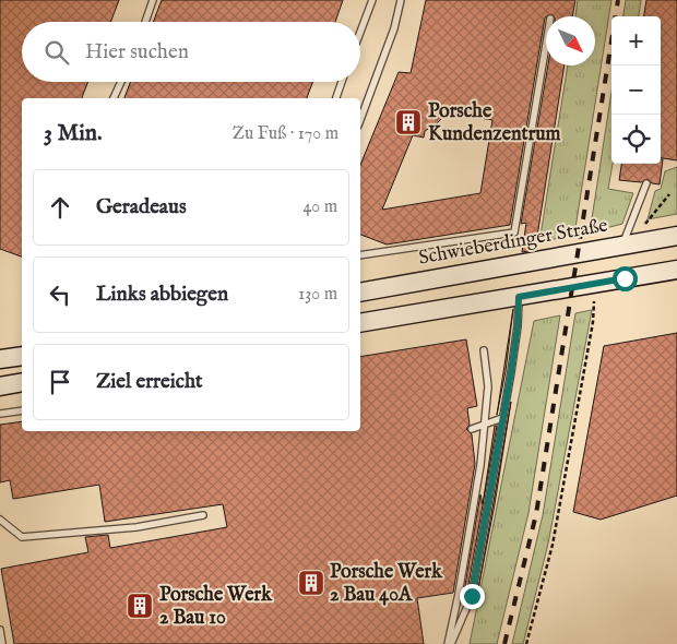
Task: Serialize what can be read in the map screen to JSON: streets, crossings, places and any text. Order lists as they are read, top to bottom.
{
  "streets": {
    "main road": ["Schwieberdinger Straße"]
  },
  "places": {
    "building": ["Porsche Kundenzentrum", "Porsche Werk 2 Bau 40A", "Porsche Werk 2 Bau 10"]
  },
  "north": "bottom right",
  "page": {
    "map_buttons": ["+", "−"],
    "search": "Hier suchen",
    "heading": ["3 Min.", "Zu Fuß · 170 m"],
    "list": [
      ["Geradeaus", "40 m"],
      ["Links abbiegen", "130 m"],
      "Ziel erreicht"
    ]
  }
}
